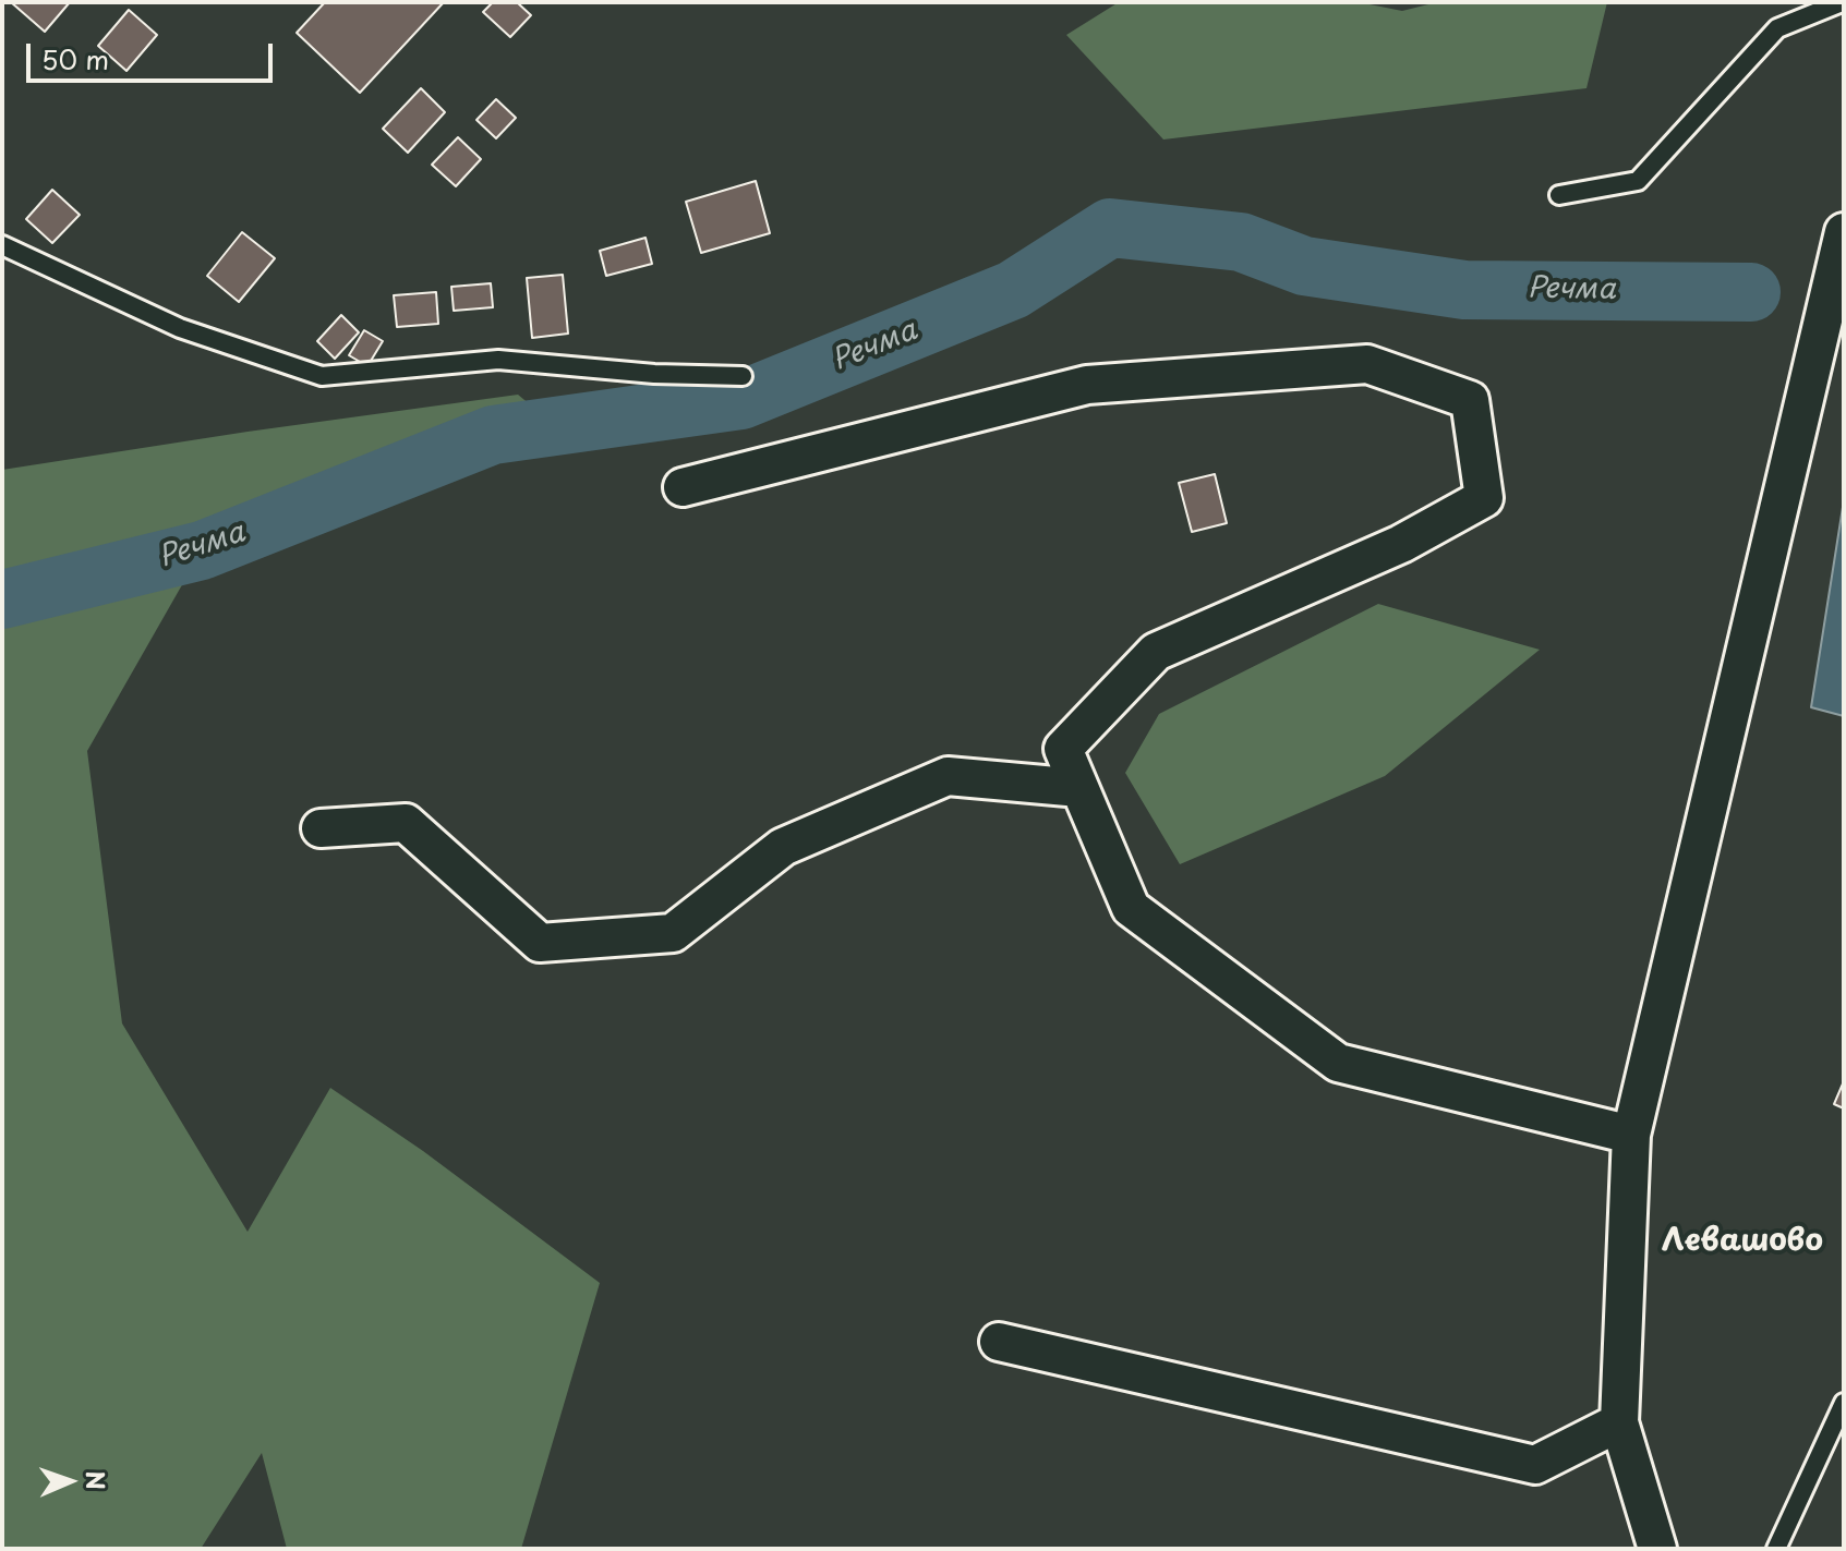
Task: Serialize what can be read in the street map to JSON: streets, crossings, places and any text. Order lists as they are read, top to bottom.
{
  "districts": ["Левашово"],
  "water": ["Речма"],
  "scale_bar": "50 m",
  "north": "right"
}
